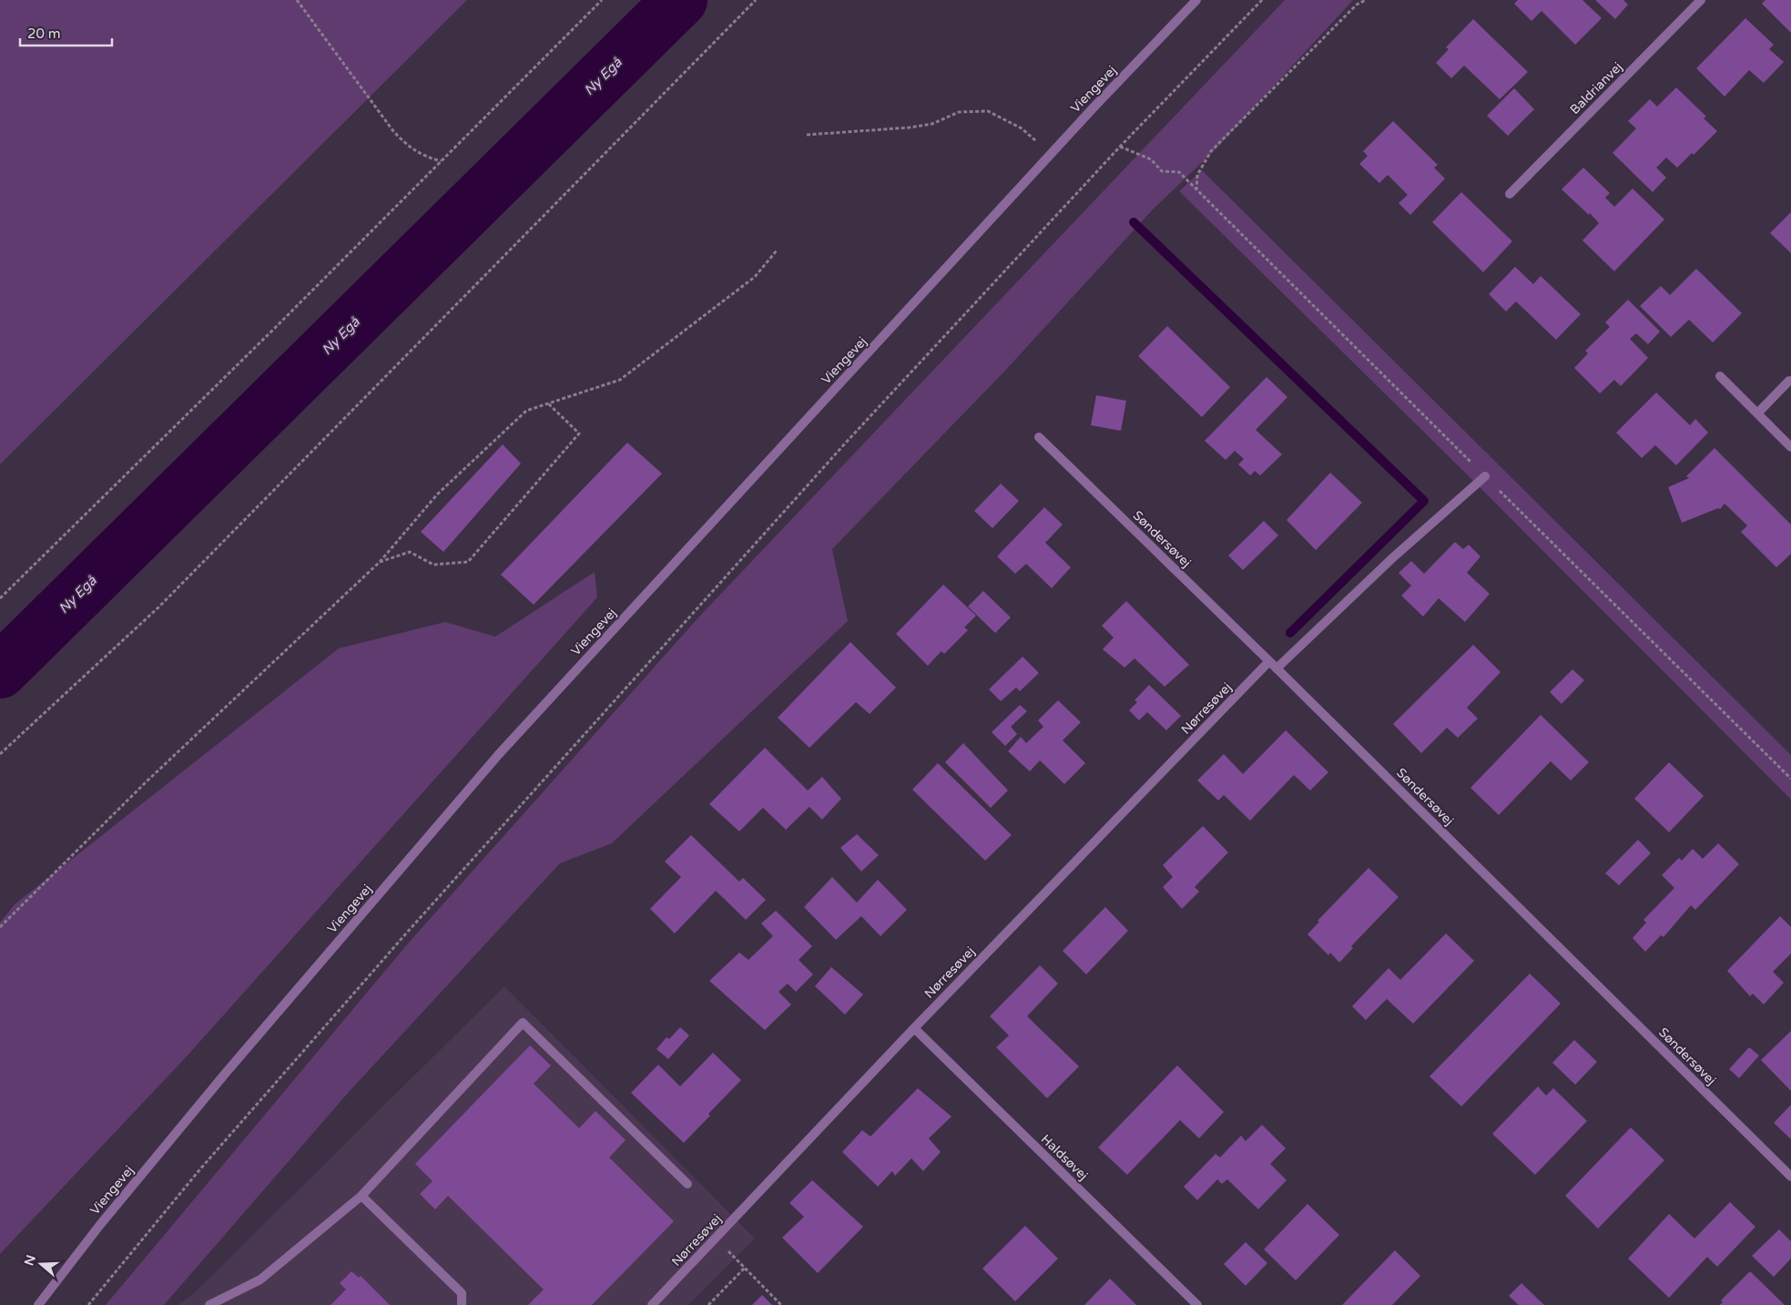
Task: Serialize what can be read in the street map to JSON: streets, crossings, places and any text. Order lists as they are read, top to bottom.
{
  "streets": {
    "street": [
      "Baldrianvej",
      "Viengevej",
      "Søndersøvej",
      "Nørresøvej",
      "Haldsøvej"
    ]
  },
  "crossings": [
    ["Søndersøvej", "Nørresøvej"],
    ["Nørresøvej", "Haldsøvej"]
  ],
  "water": ["Ny Egå"],
  "scale_bar": "20 m",
  "north": "left"
}
